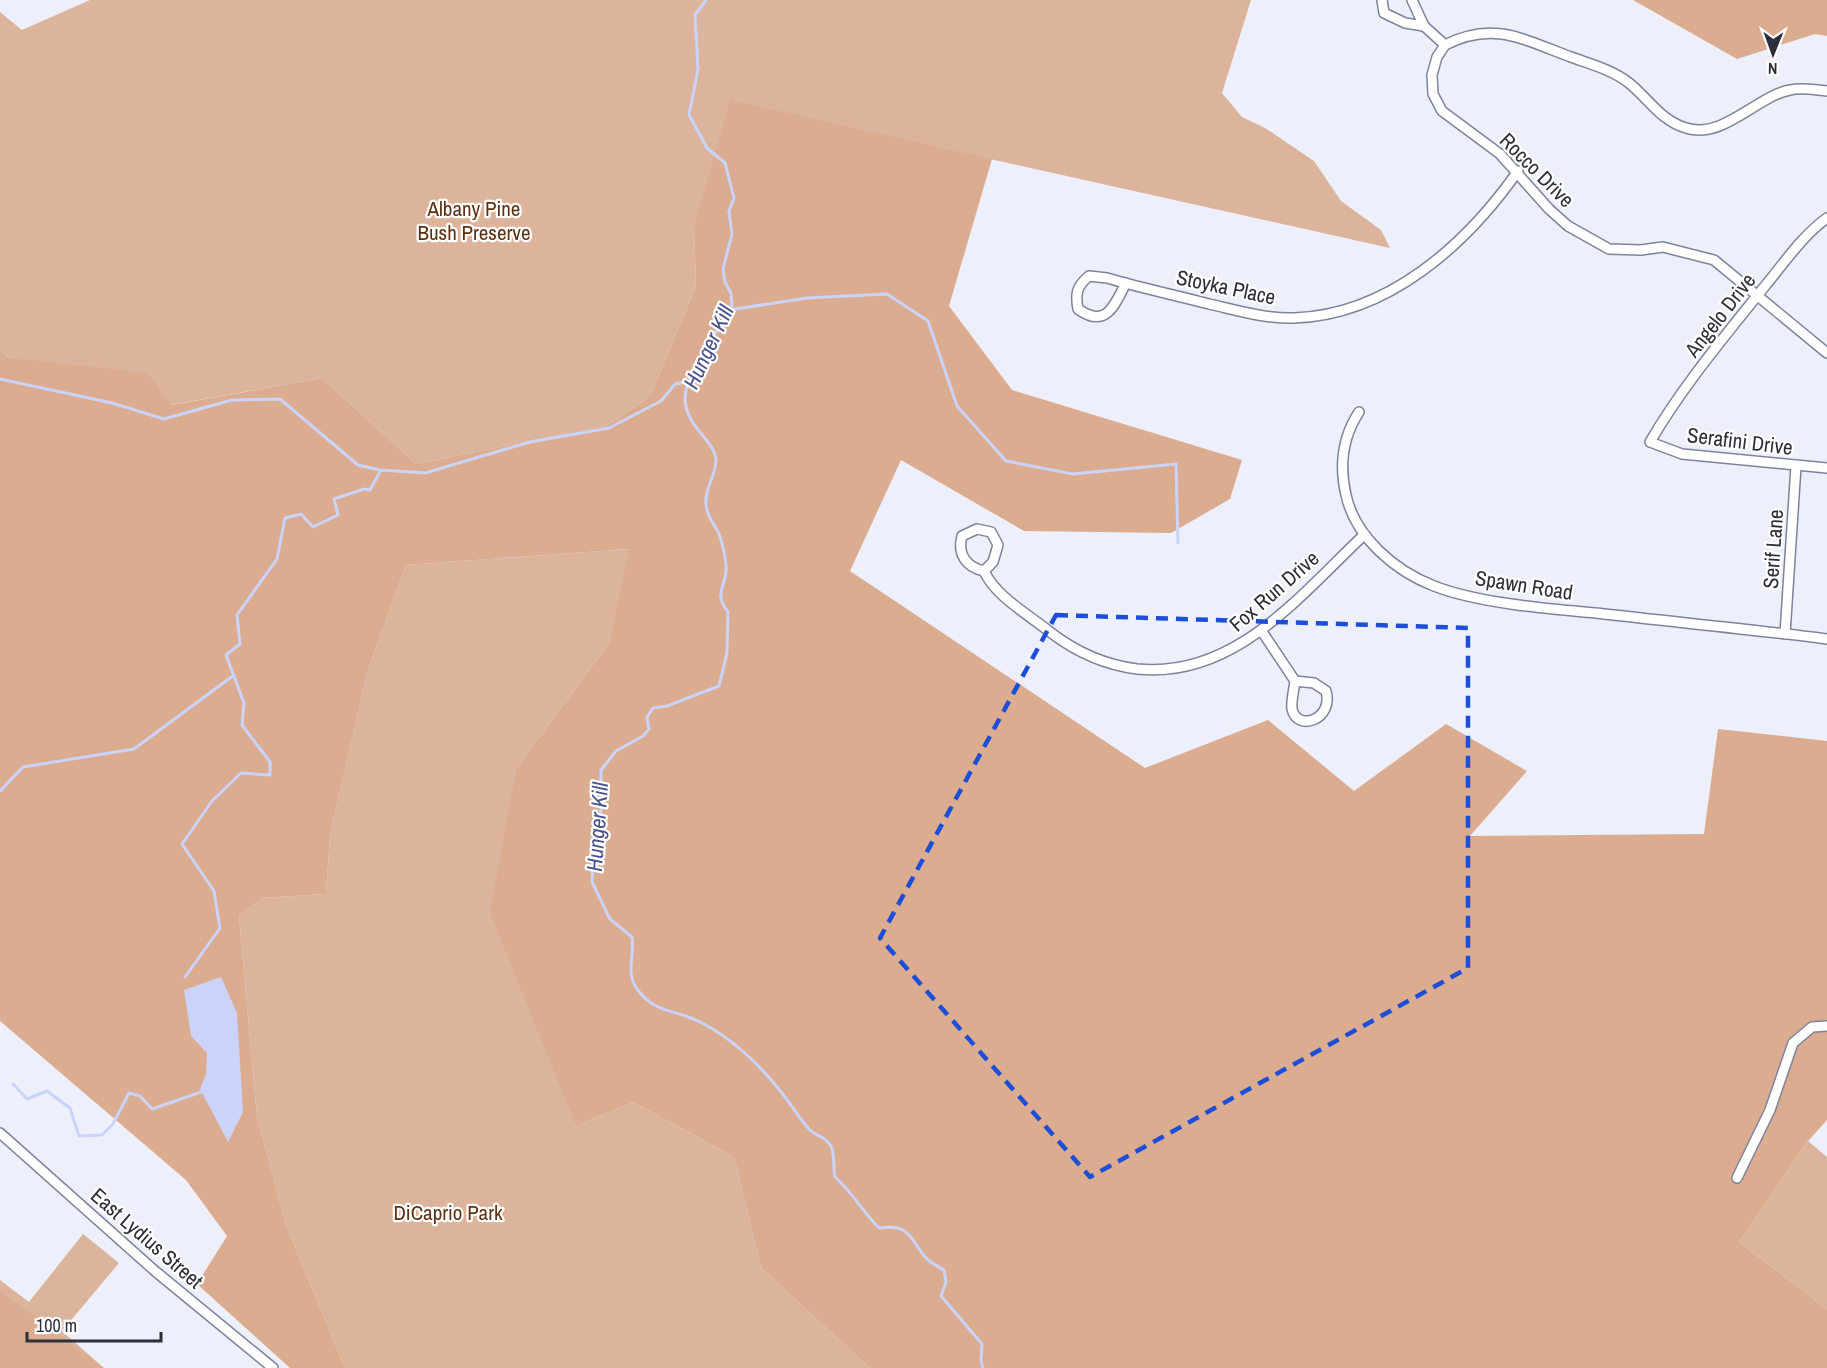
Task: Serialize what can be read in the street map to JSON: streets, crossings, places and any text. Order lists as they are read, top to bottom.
{
  "streets": {
    "street": [
      "Rocco Drive",
      "Stoyka Place",
      "Angelo Drive",
      "Serafini Drive",
      "Serif Lane",
      "Spawn Road",
      "Fox Run Drive",
      "East Lydius Street"
    ]
  },
  "crossings": [
    ["Rocco Drive", "Stoyka Place"],
    ["Rocco Drive", "Angelo Drive"],
    ["Angelo Drive", "Serafini Drive"],
    ["Serafini Drive", "Serif Lane"],
    ["Serif Lane", "Spawn Road"],
    ["Spawn Road", "Fox Run Drive"]
  ],
  "water": ["Hunger Kill"],
  "parks": ["Albany Pine Bush Preserve", "DiCaprio Park"],
  "scale_bar": "100 m",
  "north": "bottom"
}
